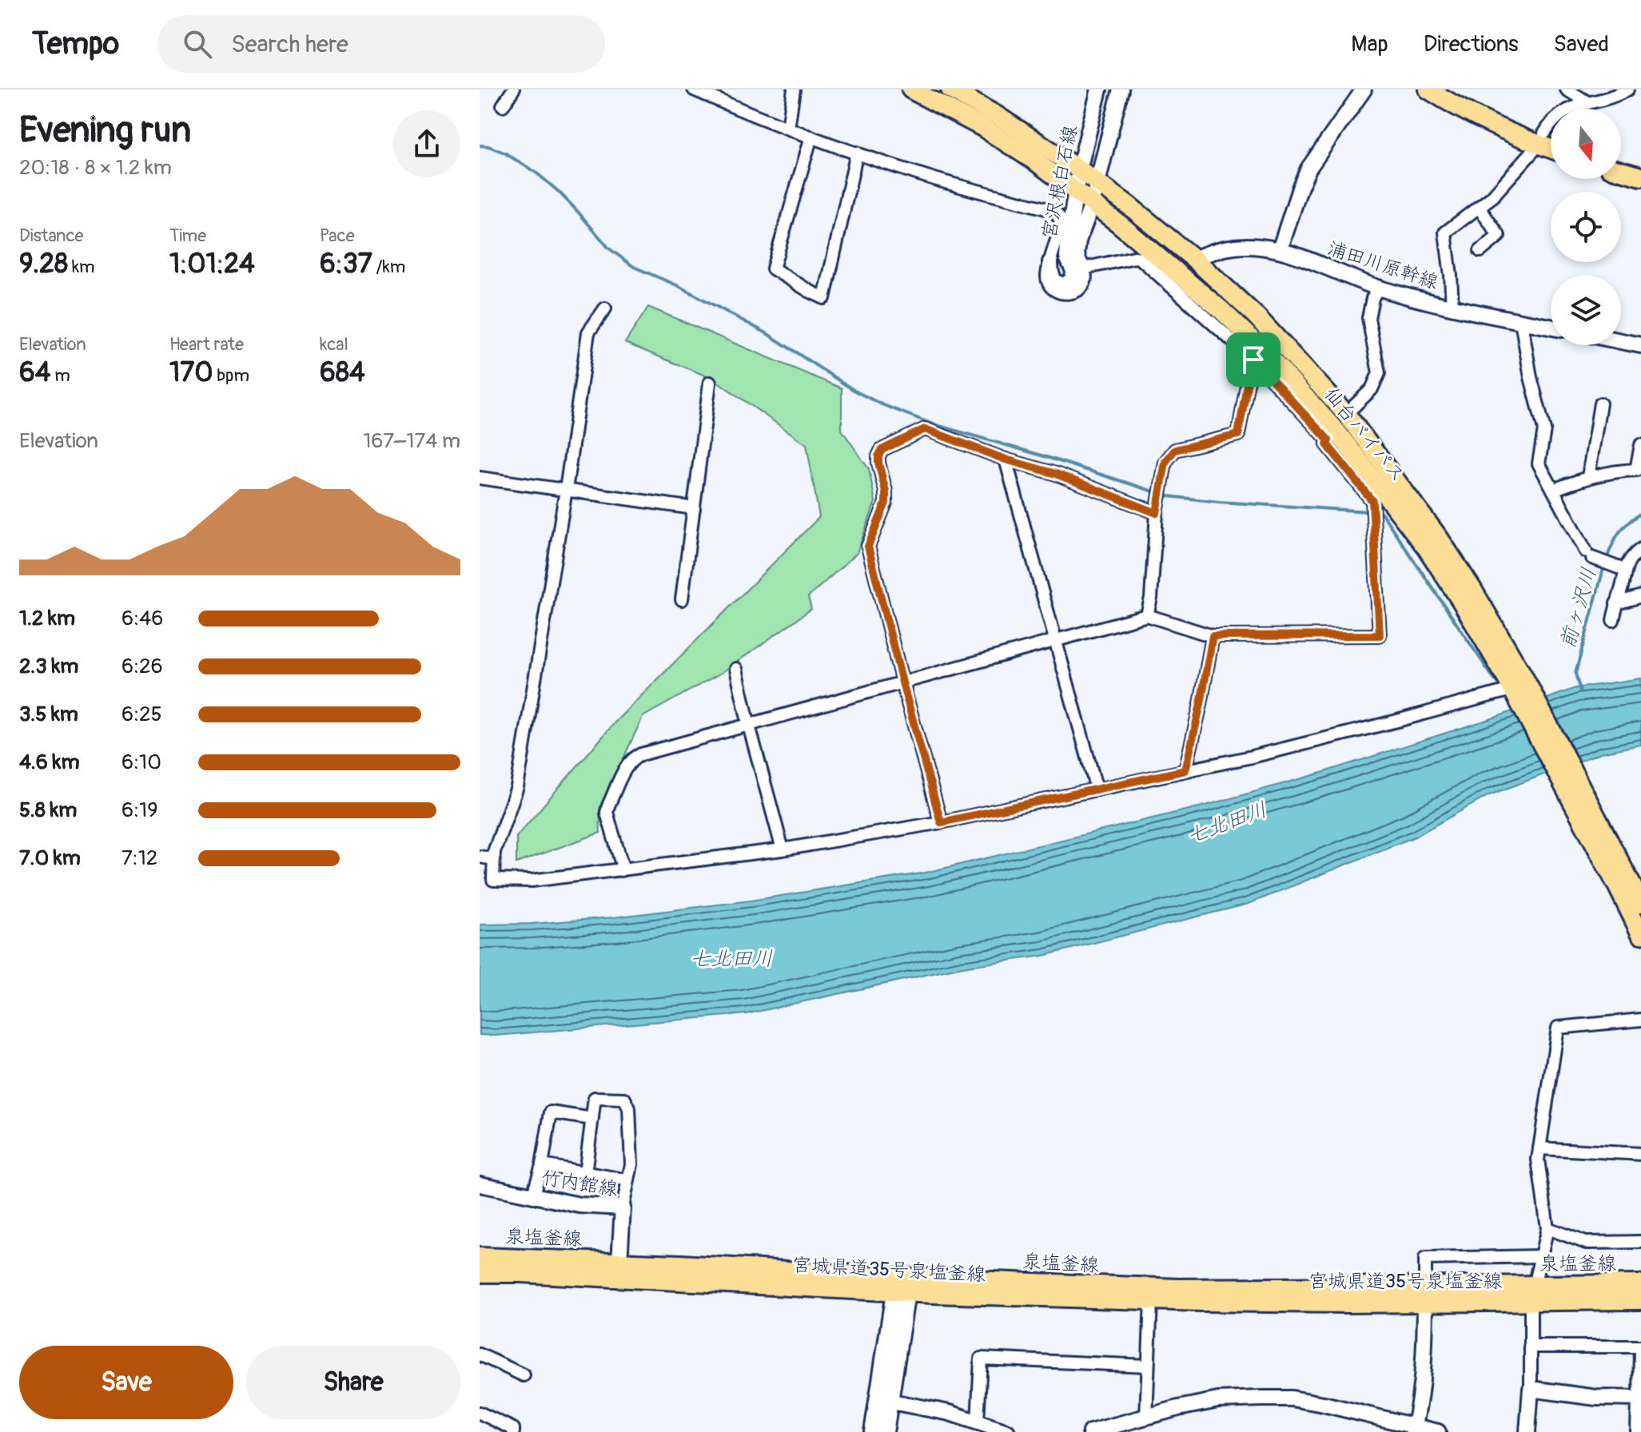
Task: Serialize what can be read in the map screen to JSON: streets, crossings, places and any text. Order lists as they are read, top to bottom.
{
  "streets": {
    "main road": ["仙台バイパス", "泉塩釜線", "宮城県道35号泉塩釜線"],
    "street": ["宮沢根白石線", "浦田川原幹線", "竹内館線"]
  },
  "crossings": [
    ["宮沢根白石線", "仙台バイパス"],
    ["浦田川原幹線", "仙台バイパス"],
    ["竹内館線", "泉塩釜線"],
    ["泉塩釜線", "宮城県道35号泉塩釜線"]
  ],
  "water": ["前ヶ沢川", "七北田川"],
  "north": "bottom",
  "page": {
    "header": "Tempo",
    "search": "Search here",
    "nav": ["Map", "Directions", "Saved"],
    "heading": ["Evening run", "20:18 · 8 × 1.2 km"],
    "stats": [
      ["Distance", "9.28 km"],
      ["Time", "1:01:24"],
      ["Pace", "6:37 /km"],
      ["Elevation", "64 m"],
      ["Heart rate", "170 bpm"],
      ["kcal", "684"]
    ],
    "chart": ["Elevation", "167–174 m"],
    "list": [
      {
        "name": "1.2 km",
        "note": "6:46"
      },
      {
        "name": "2.3 km",
        "note": "6:26"
      },
      {
        "name": "3.5 km",
        "note": "6:25"
      },
      {
        "name": "4.6 km",
        "note": "6:10"
      },
      {
        "name": "5.8 km",
        "note": "6:19"
      },
      {
        "name": "7.0 km",
        "note": "7:12"
      }
    ],
    "buttons": ["Save", "Share"]
  }
}
